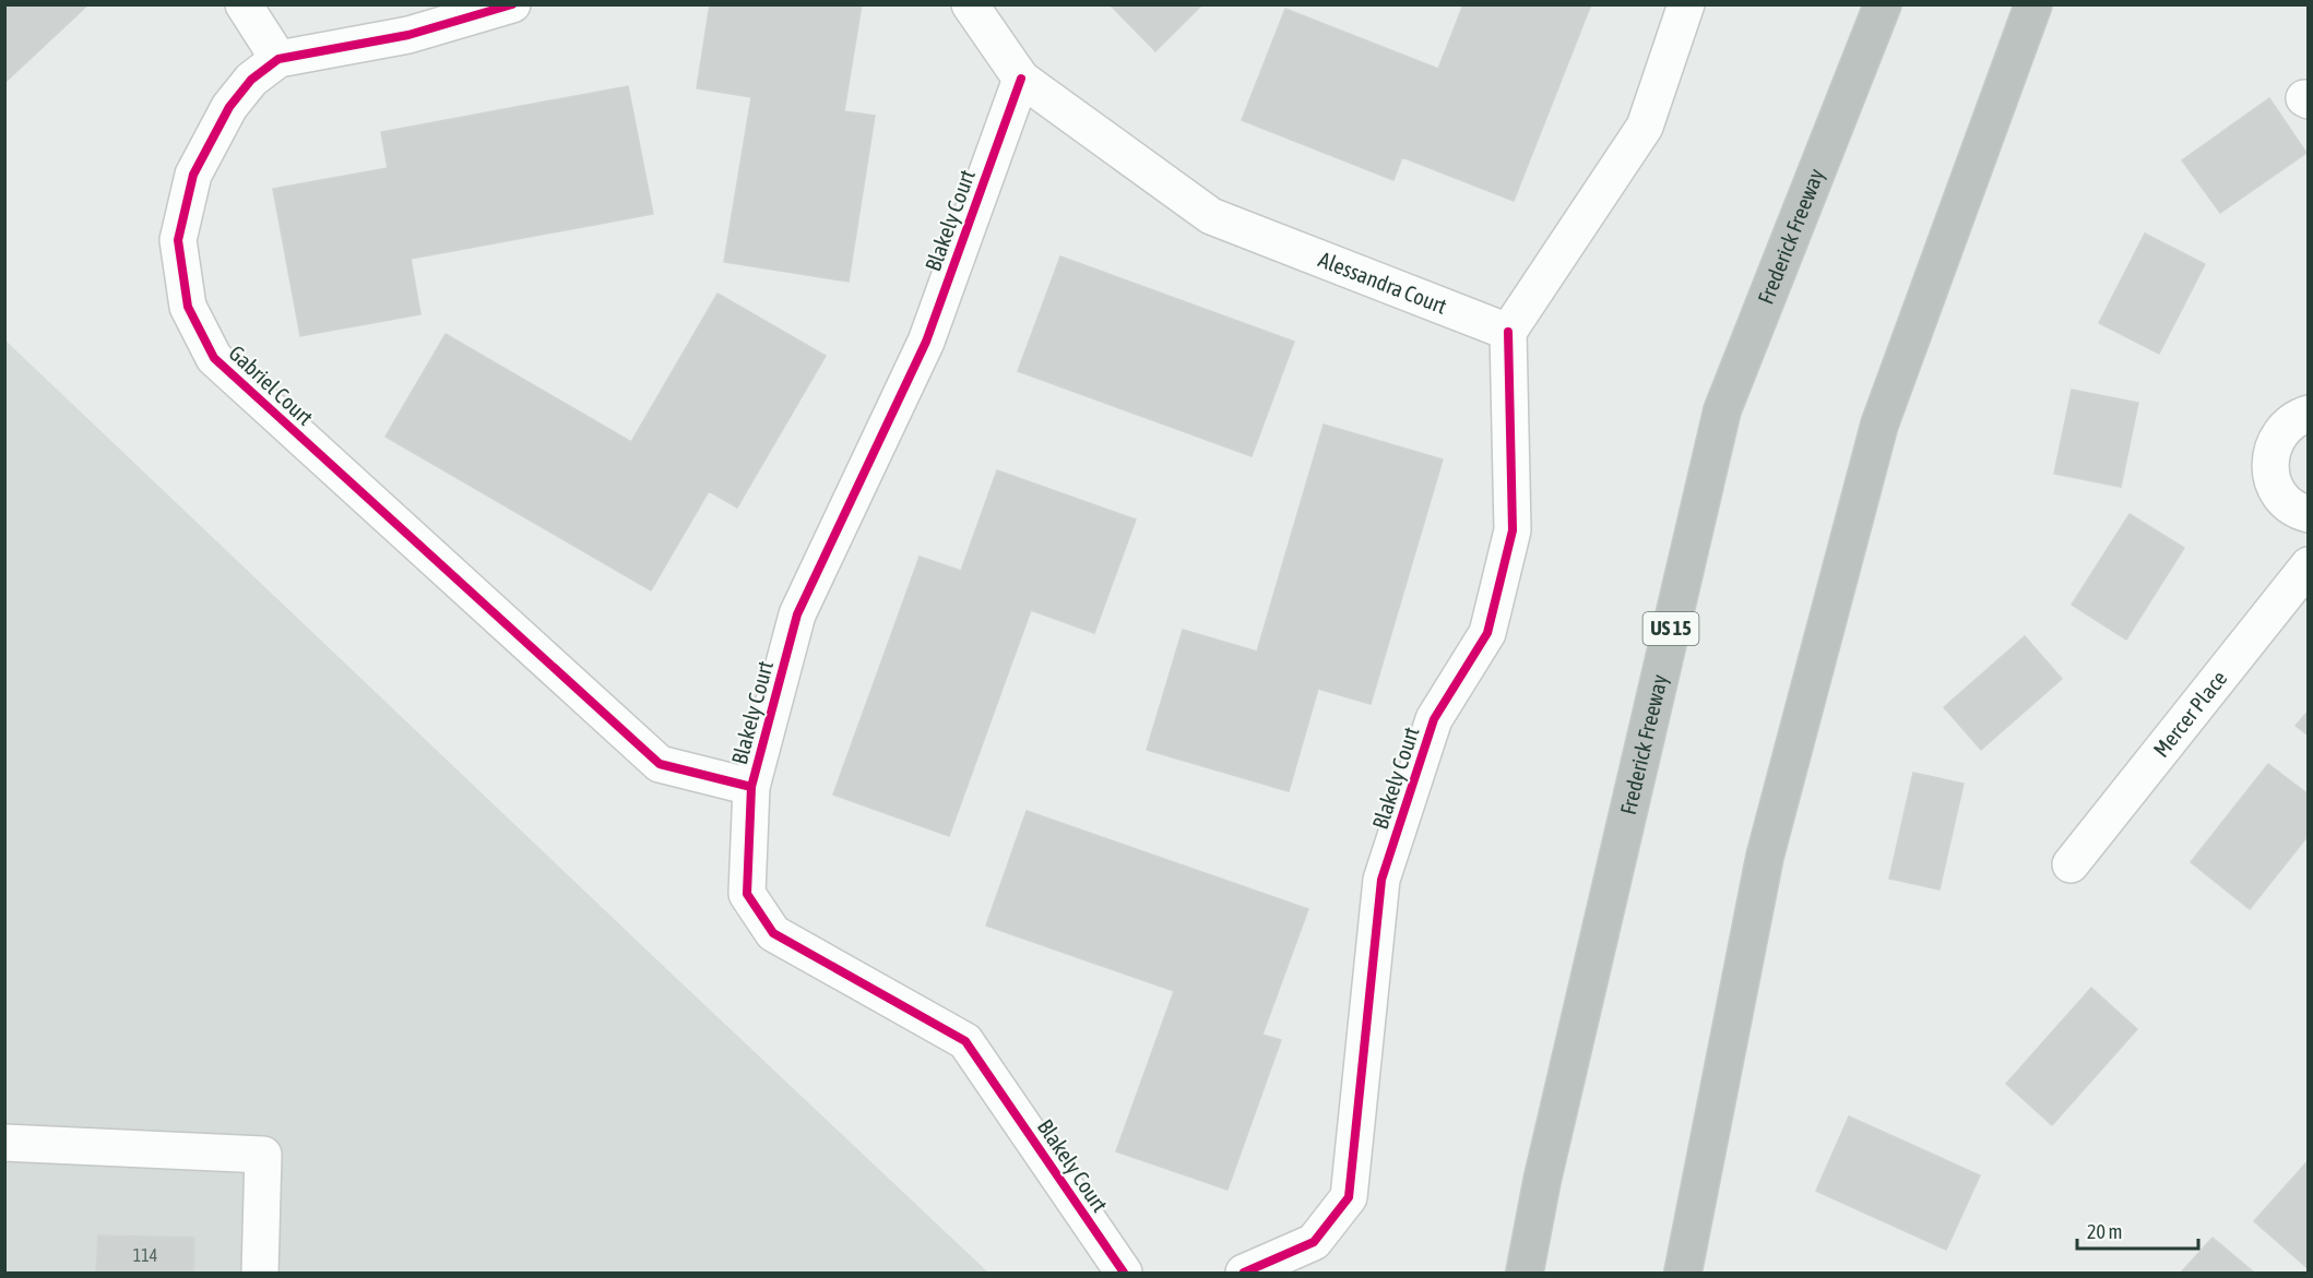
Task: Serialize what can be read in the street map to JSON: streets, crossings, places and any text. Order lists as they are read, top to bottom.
{
  "streets": {
    "highway": ["Frederick Freeway", "US 15"],
    "street": [
      "Blakely Court",
      "Alessandra Court",
      "Gabriel Court",
      "Mercer Place"
    ]
  },
  "crossings": [
    ["Blakely Court", "Alessandra Court"],
    ["Blakely Court", "Gabriel Court"]
  ],
  "house_numbers": ["114"],
  "scale_bar": "20 m"
}
